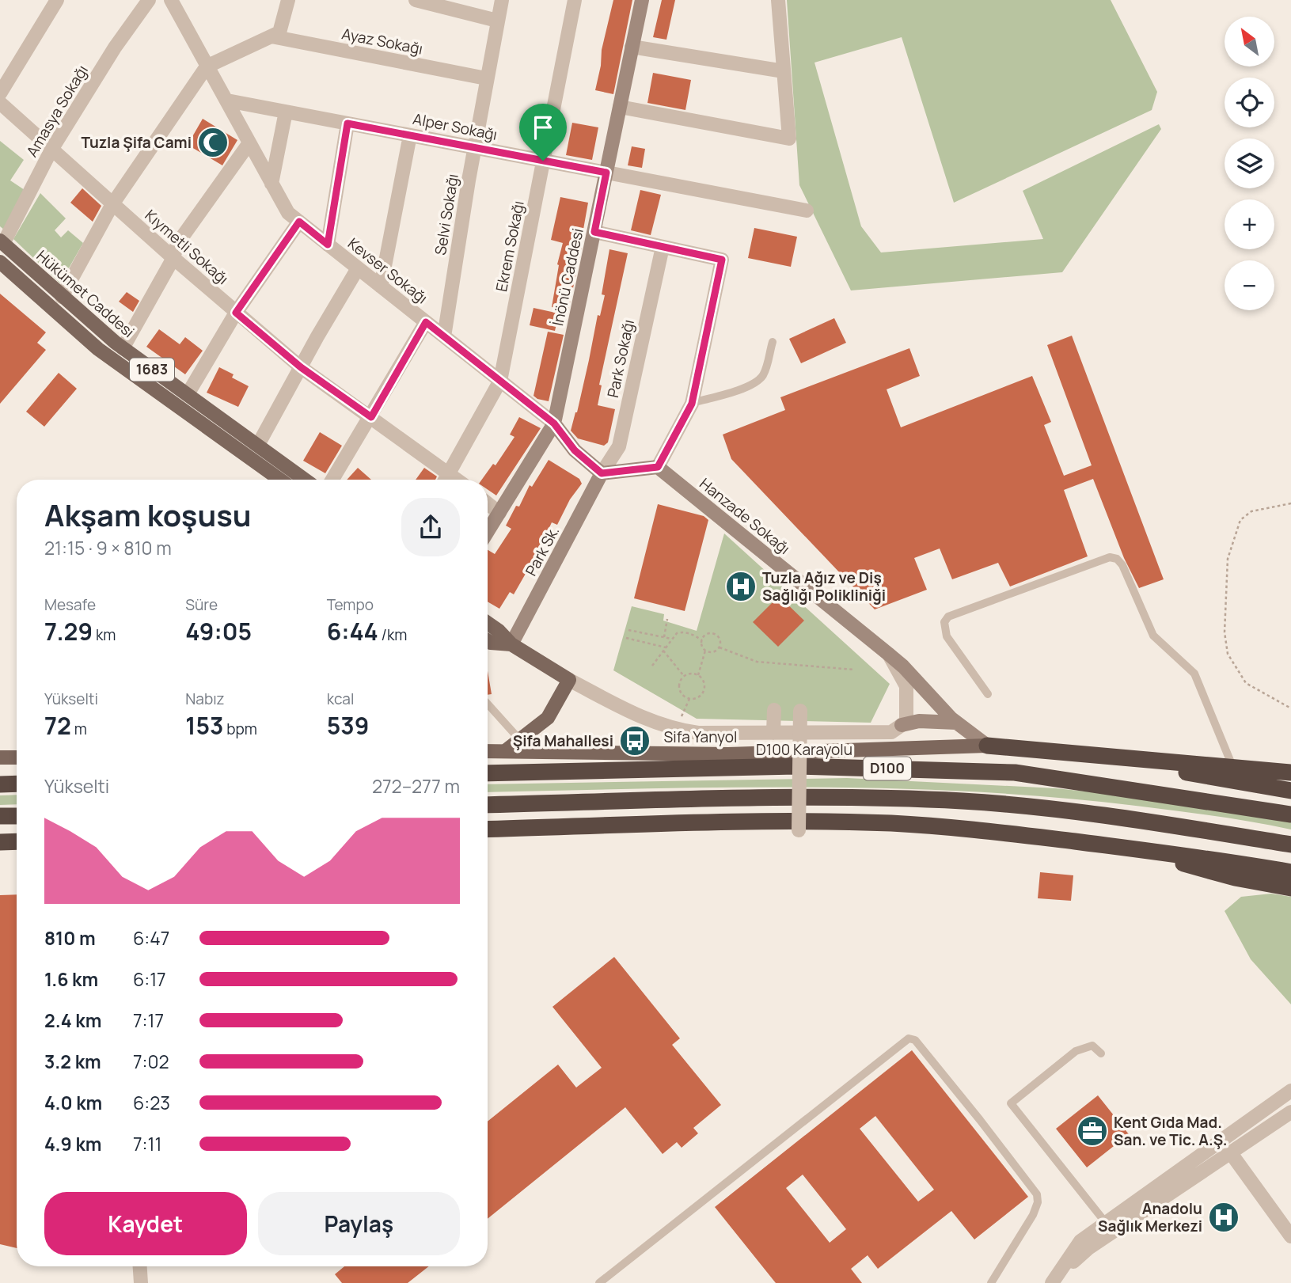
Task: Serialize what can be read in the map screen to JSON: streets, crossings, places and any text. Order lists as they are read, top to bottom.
{
  "streets": {
    "highway": ["D100 Karayolu", "D100"],
    "main road": ["Hükümet Caddesi", "1683", "Sifa Yanyol"],
    "street": [
      "Ayaz Sokağı",
      "Amasya Sokağı",
      "Alper Sokağı",
      "Selvi Sokağı",
      "Ekrem Sokağı",
      "Kıymetli Sokağı",
      "Kevser Sokağı",
      "İnönü Caddesi",
      "Park Sokağı",
      "Hanzade Sokağı",
      "Park Sk."
    ]
  },
  "crossings": [
    ["Ayaz Sokağı", "Selvi Sokağı"],
    ["Amasya Sokağı", "Kıymetli Sokağı"],
    ["Amasya Sokağı", "Hükümet Caddesi"],
    ["Alper Sokağı", "Selvi Sokağı"],
    ["Alper Sokağı", "Ekrem Sokağı"],
    ["Alper Sokağı", "Kevser Sokağı"],
    ["Alper Sokağı", "İnönü Caddesi"],
    ["Selvi Sokağı", "Kevser Sokağı"],
    ["Ekrem Sokağı", "Kıymetli Sokağı"],
    ["Ekrem Sokağı", "Kevser Sokağı"],
    ["Kevser Sokağı", "İnönü Caddesi"],
    ["Park Sokağı", "Park Sk."],
    ["Hanzade Sokağı", "Sifa Yanyol"]
  ],
  "places": {
    "mosque": ["Tuzla Şifa Cami"],
    "hospital": ["Tuzla Ağız ve Diş Sağlığı Polikliniği", "Anadolu Sağlık Merkezi"],
    "bus stop": ["Şifa Mahallesi"],
    "office": ["Kent Gıda Mad. San. ve Tic. A.Ş."]
  },
  "north": "top left",
  "page": {
    "map_buttons": ["+", "−"],
    "heading": ["Akşam koşusu", "21:15 · 9 × 810 m"],
    "stats": [
      ["Mesafe", "7.29 km"],
      ["Süre", "49:05"],
      ["Tempo", "6:44 /km"],
      ["Yükselti", "72 m"],
      ["Nabız", "153 bpm"],
      ["kcal", "539"]
    ],
    "chart": ["Yükselti", "272–277 m"],
    "list": [
      {
        "name": "810 m",
        "note": "6:47"
      },
      {
        "name": "1.6 km",
        "note": "6:17"
      },
      {
        "name": "2.4 km",
        "note": "7:17"
      },
      {
        "name": "3.2 km",
        "note": "7:02"
      },
      {
        "name": "4.0 km",
        "note": "6:23"
      },
      {
        "name": "4.9 km",
        "note": "7:11"
      }
    ],
    "buttons": ["Kaydet", "Paylaş"]
  }
}
